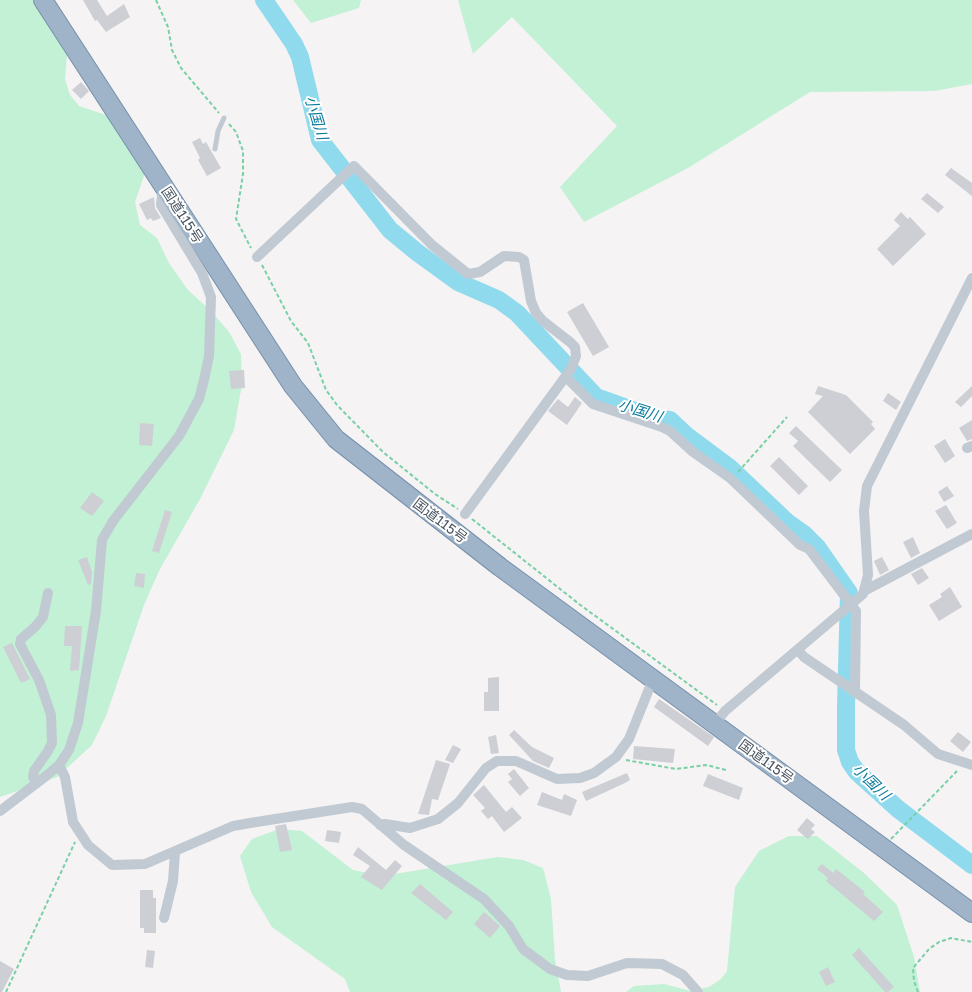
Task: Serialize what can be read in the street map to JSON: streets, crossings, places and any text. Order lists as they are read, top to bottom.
{
  "streets": {
    "highway": ["国道115号"]
  },
  "water": ["小国川"]
}
